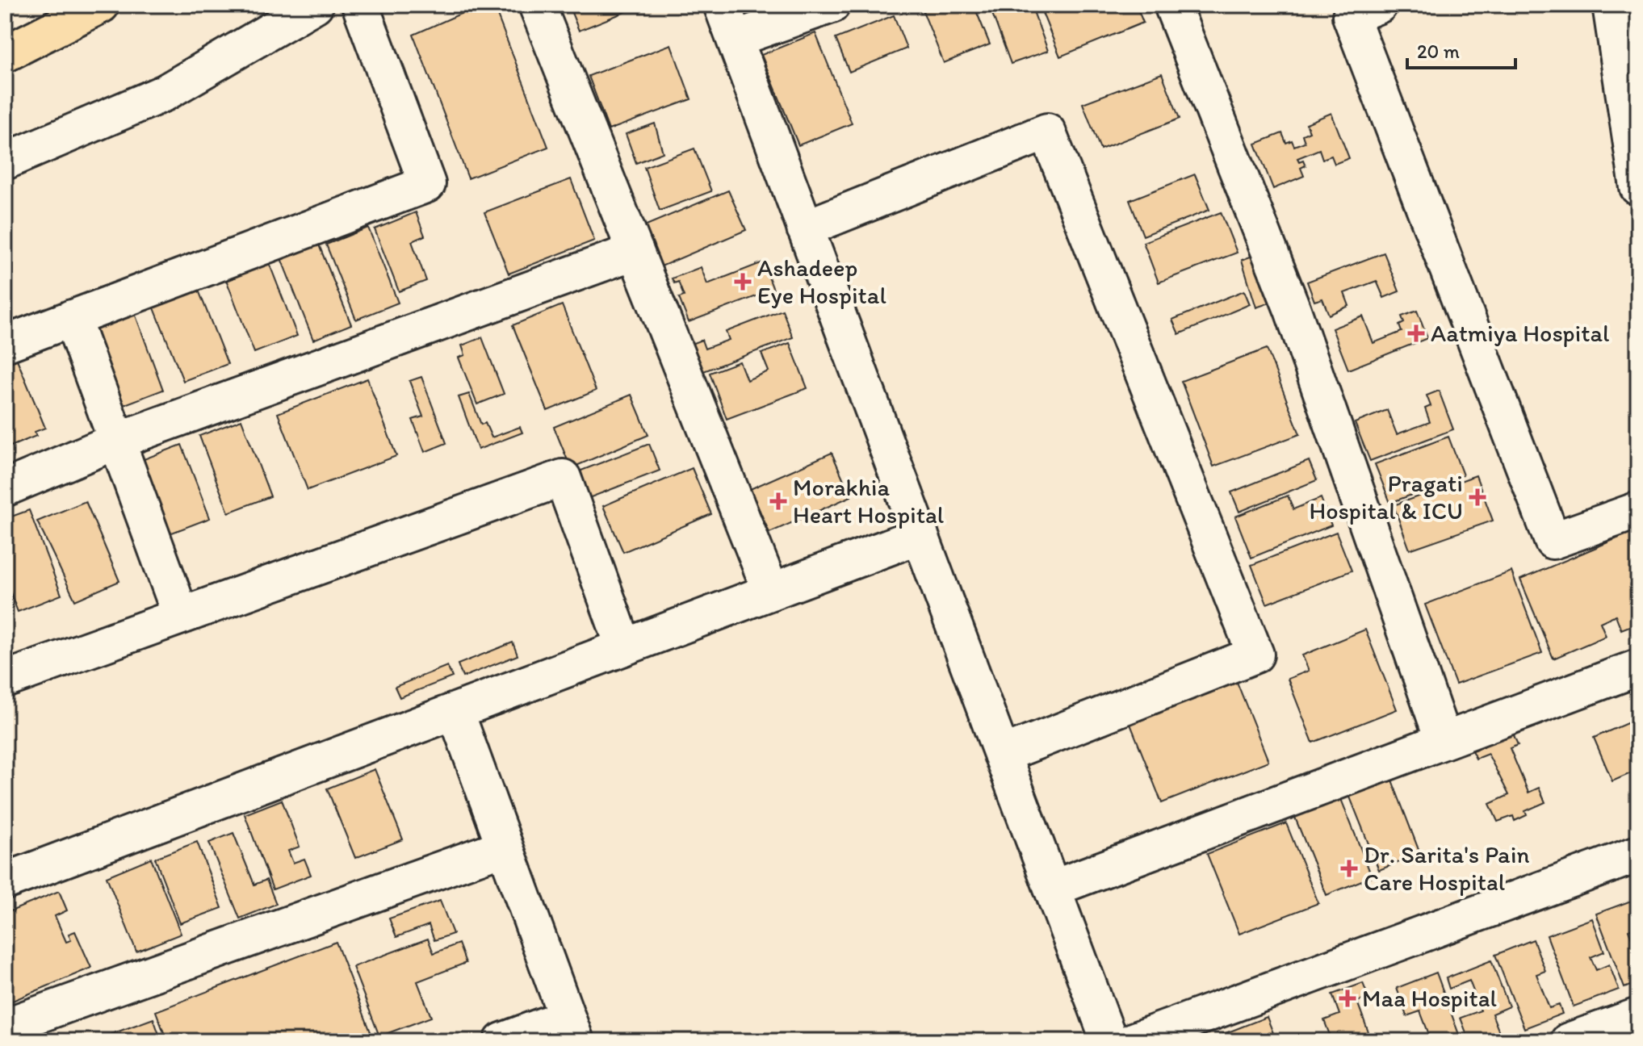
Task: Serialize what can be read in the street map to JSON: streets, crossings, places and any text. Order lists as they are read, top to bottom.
{
  "places": {
    "health": [
      "Ashadeep Eye Hospital",
      "Aatmiya Hospital",
      "Pragati Hospital & ICU",
      "Morakhia Heart Hospital",
      "Dr. Sarita's Pain Care Hospital",
      "Maa Hospital"
    ]
  },
  "scale_bar": "20 m"
}
